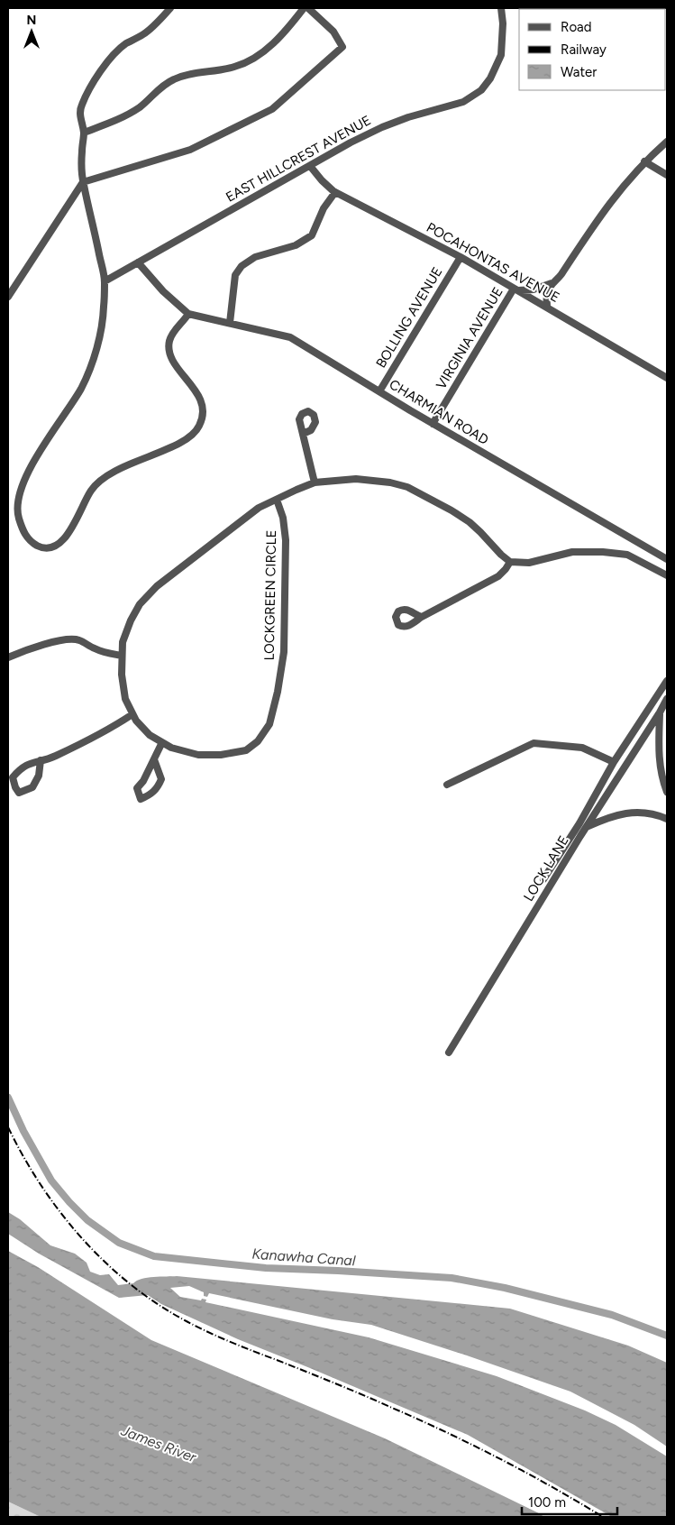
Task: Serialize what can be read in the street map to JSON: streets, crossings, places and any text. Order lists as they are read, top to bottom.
{
  "streets": {
    "street": [
      "EAST HILLCREST AVENUE",
      "POCAHONTAS AVENUE",
      "BOLLING AVENUE",
      "VIRGINIA AVENUE",
      "CHARMIAN ROAD",
      "LOCKGREEN CIRCLE",
      "LOCK LANE"
    ]
  },
  "crossings": [
    ["EAST HILLCREST AVENUE", "POCAHONTAS AVENUE"],
    ["POCAHONTAS AVENUE", "BOLLING AVENUE"],
    ["POCAHONTAS AVENUE", "VIRGINIA AVENUE"],
    ["BOLLING AVENUE", "CHARMIAN ROAD"],
    ["VIRGINIA AVENUE", "CHARMIAN ROAD"]
  ],
  "water": ["Kanawha Canal", "James River"],
  "legend": ["Road", "Railway", "Water"],
  "scale_bar": "100 m",
  "north": "top"
}
